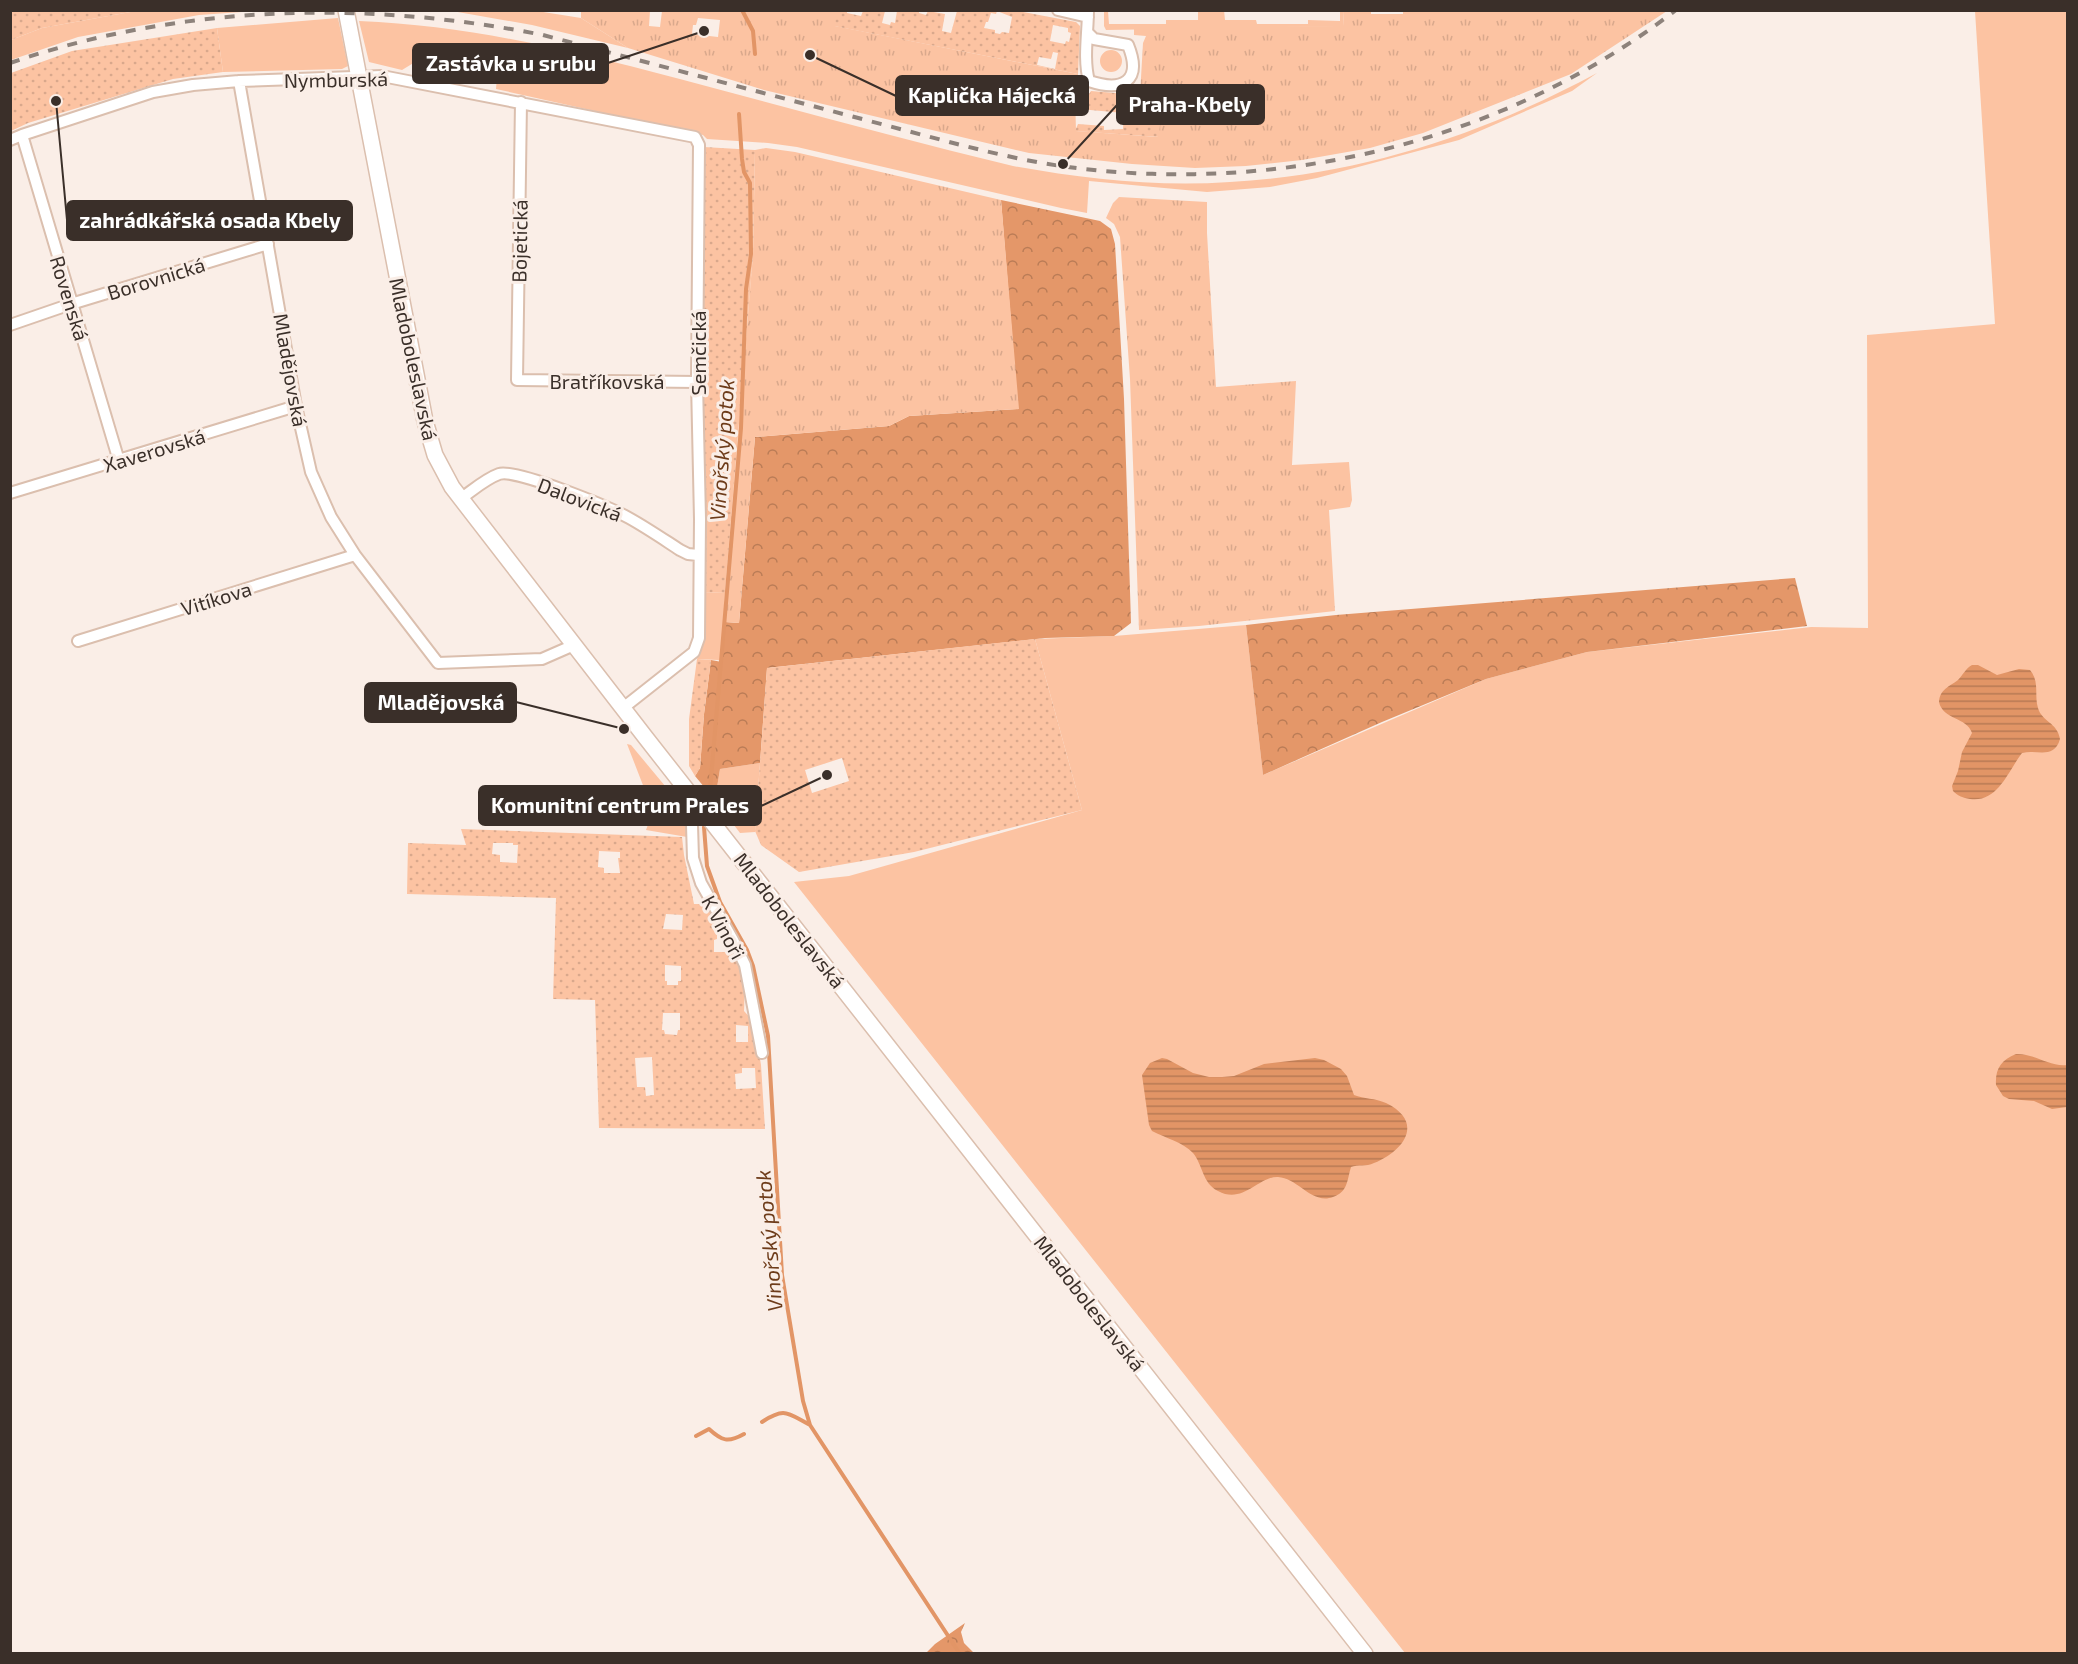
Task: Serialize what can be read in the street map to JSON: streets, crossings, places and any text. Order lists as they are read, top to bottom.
{
  "streets": {
    "main road": ["Mladoboleslavská"],
    "street": [
      "Nymburská",
      "Bojetická",
      "Borovnická",
      "Rovenská",
      "Semčická",
      "Mladějovská",
      "Bratříkovská",
      "Xaverovská",
      "Dalovická",
      "Vitíkova",
      "K Vinoři"
    ]
  },
  "crossings": [
    ["Nymburská", "Bojetická"],
    ["Nymburská", "Rovenská"],
    ["Nymburská", "Semčická"],
    ["Nymburská", "Mladoboleslavská"],
    ["Nymburská", "Mladějovská"],
    ["Bojetická", "Bratříkovská"],
    ["Borovnická", "Rovenská"],
    ["Borovnická", "Mladějovská"],
    ["Rovenská", "Xaverovská"],
    ["Semčická", "Mladoboleslavská"],
    ["Semčická", "Bratříkovská"],
    ["Semčická", "Dalovická"],
    ["Mladoboleslavská", "Mladějovská"],
    ["Mladoboleslavská", "Dalovická"],
    ["Mladoboleslavská", "K Vinoři"],
    ["Mladějovská", "Xaverovská"],
    ["Mladějovská", "Vitíkova"]
  ],
  "water": ["Vinořský potok"],
  "places": [
    "Zastávka u srubu",
    "Kaplička Hájecká",
    "zahrádkářská osada Kbely",
    "Praha-Kbely",
    "Mladějovská",
    "Komunitní centrum Prales"
  ]
}
